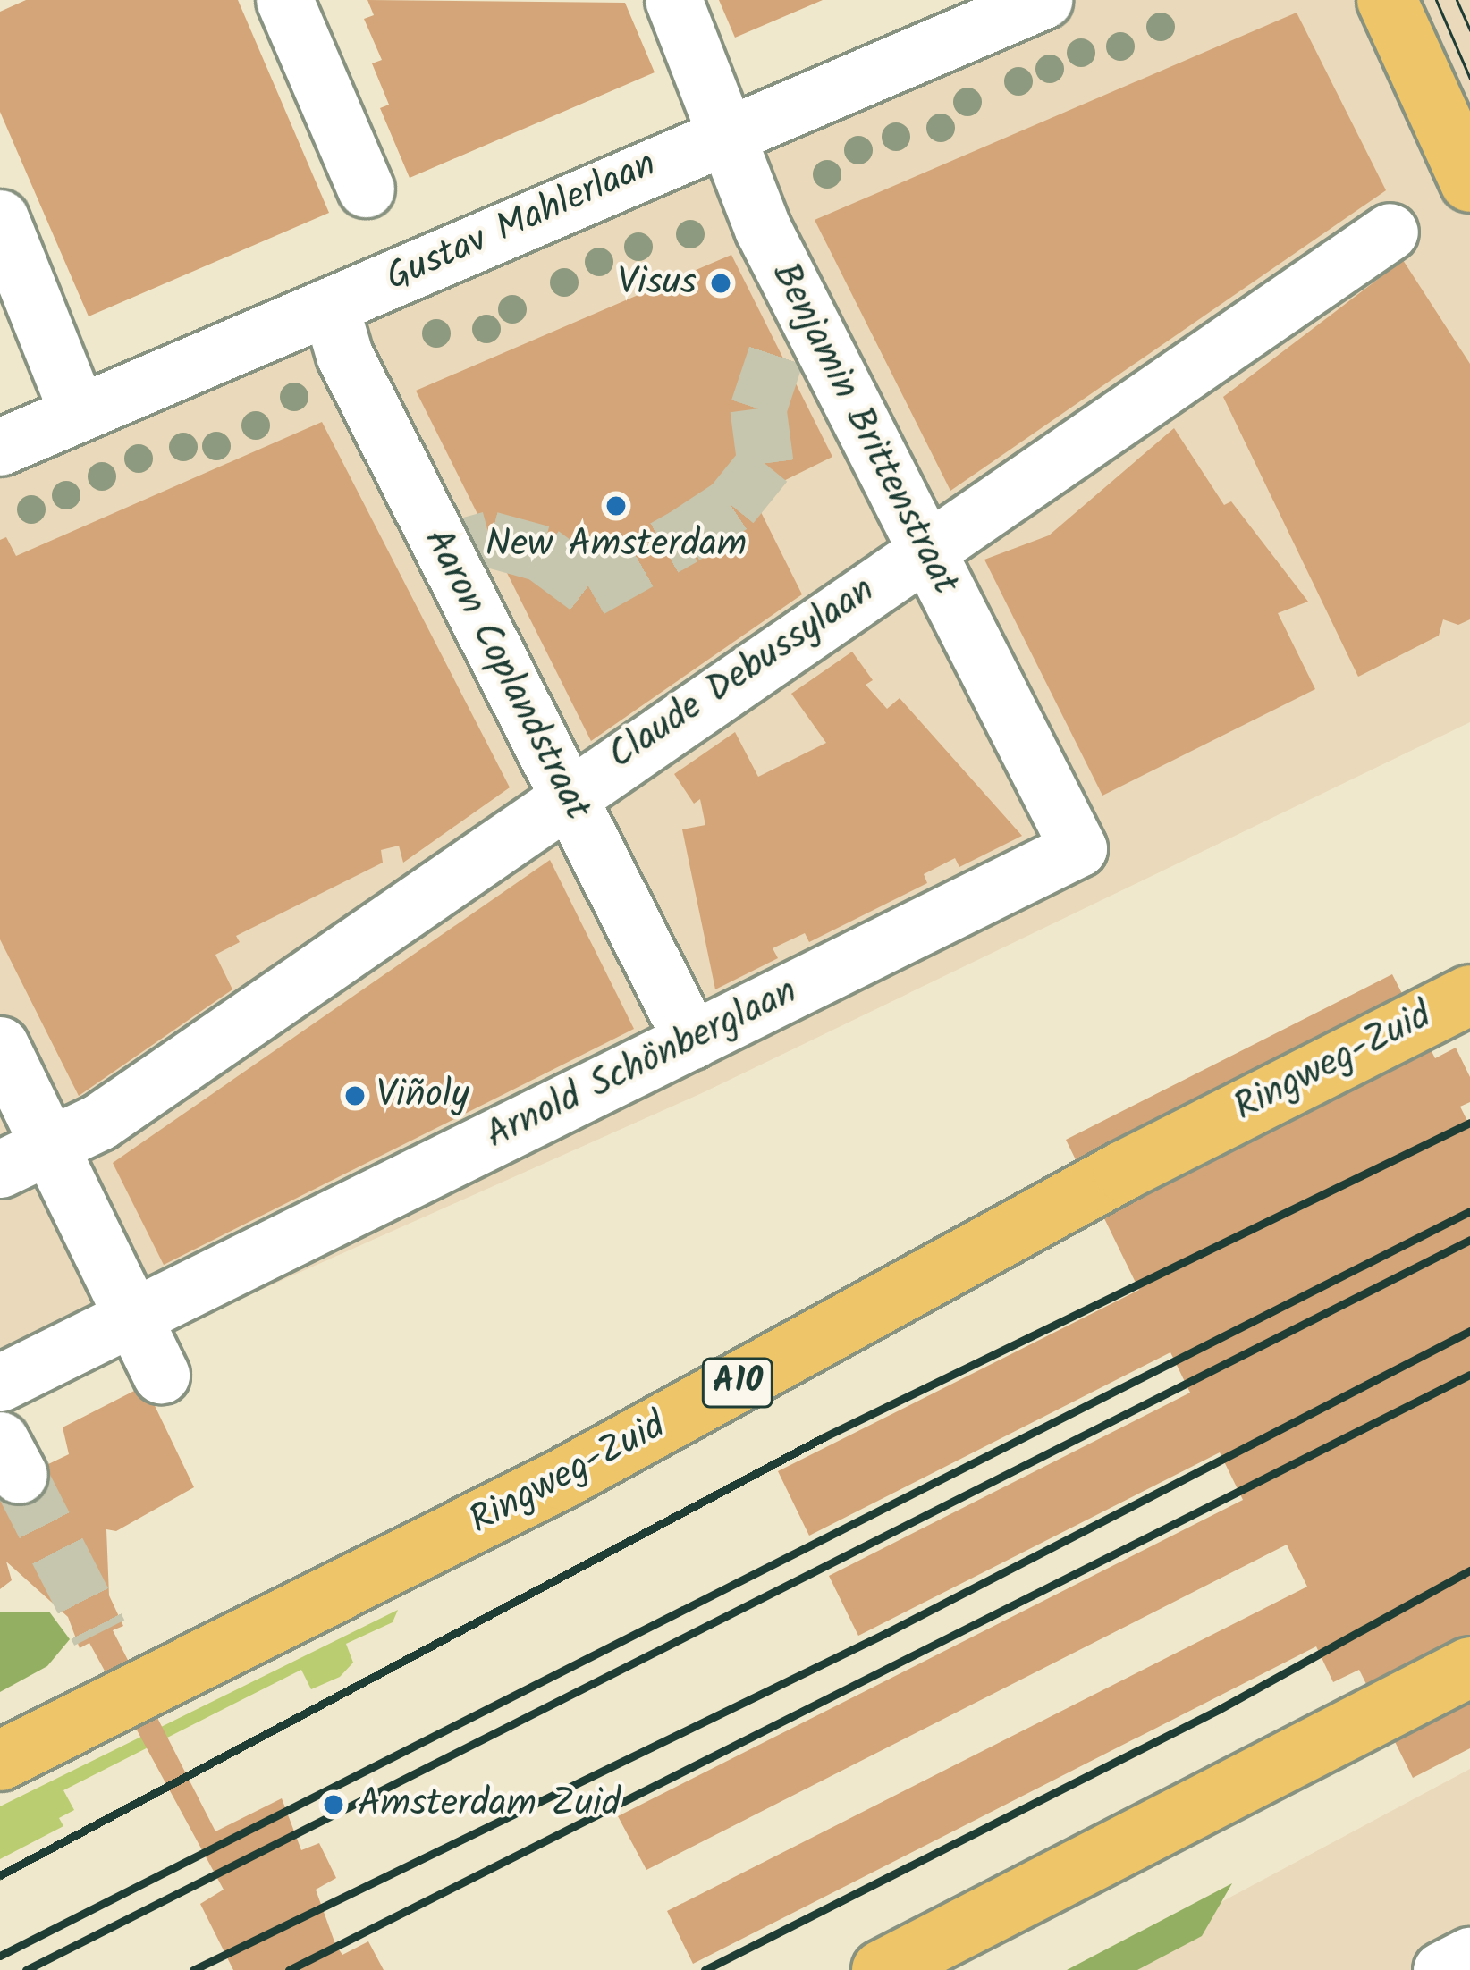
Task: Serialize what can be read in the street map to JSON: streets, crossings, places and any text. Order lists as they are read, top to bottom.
{
  "streets": {
    "main road": ["Ringweg-Zuid", "A10"],
    "street": [
      "Gustav Mahlerlaan",
      "Benjamin Brittenstraat",
      "Claude Debussylaan",
      "Aaron Coplandstraat",
      "Arnold Schönberglaan"
    ]
  },
  "crossings": [
    ["Gustav Mahlerlaan", "Benjamin Brittenstraat"],
    ["Gustav Mahlerlaan", "Aaron Coplandstraat"],
    ["Benjamin Brittenstraat", "Claude Debussylaan"],
    ["Benjamin Brittenstraat", "Arnold Schönberglaan"],
    ["Claude Debussylaan", "Aaron Coplandstraat"],
    ["Aaron Coplandstraat", "Arnold Schönberglaan"]
  ],
  "places": [
    "Visus",
    "New Amsterdam",
    "Viñoly",
    "Amsterdam Zuid"
  ]
}
